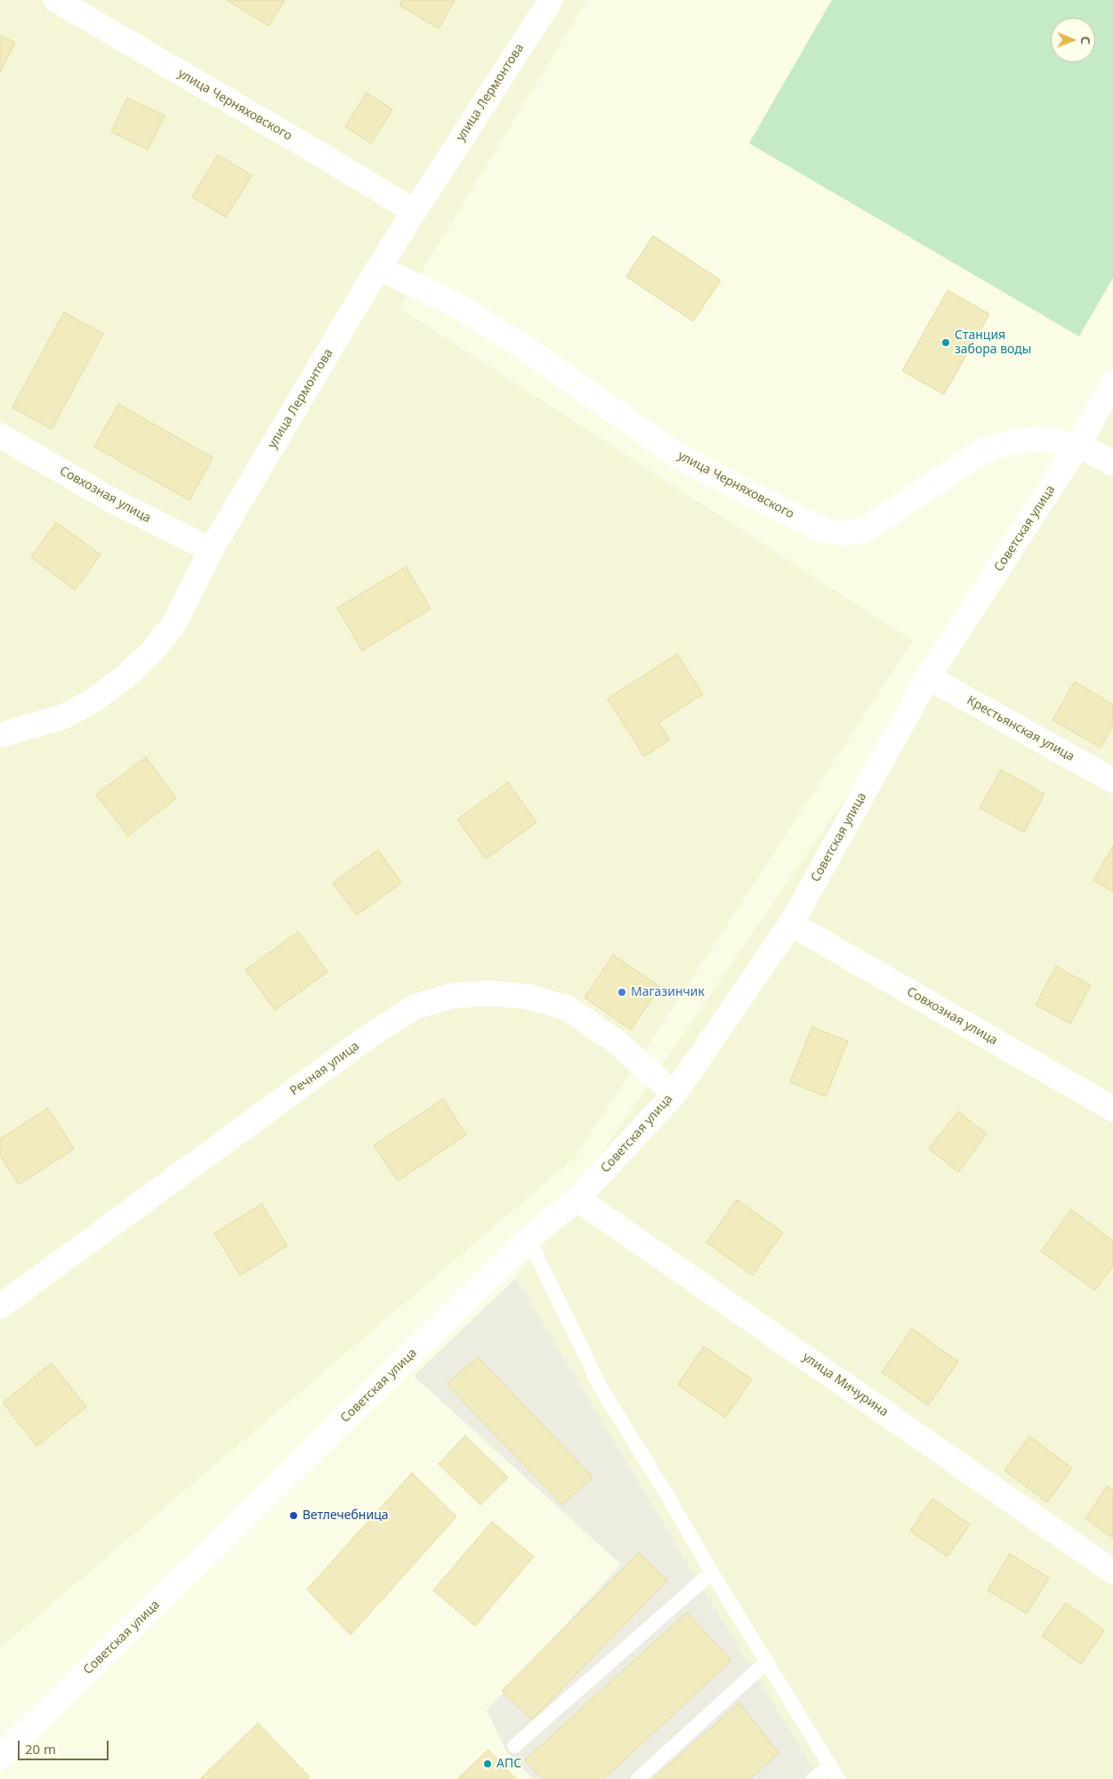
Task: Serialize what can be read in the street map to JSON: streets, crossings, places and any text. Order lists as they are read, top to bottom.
{
  "streets": {
    "street": [
      "улица Лермонтова",
      "улица Черняховского",
      "Совхозная улица",
      "Советская улица",
      "Крестьянская улица",
      "Речная улица",
      "улица Мичурина"
    ]
  },
  "crossings": [
    ["улица Лермонтова", "улица Черняховского"],
    ["улица Лермонтова", "Совхозная улица"],
    ["улица Черняховского", "Советская улица"],
    ["Совхозная улица", "Советская улица"],
    ["Советская улица", "Крестьянская улица"],
    ["Советская улица", "Речная улица"],
    ["Советская улица", "улица Мичурина"]
  ],
  "places": [
    "Станция забора воды",
    "Магазинчик",
    "Ветлечебница",
    "АПС"
  ],
  "scale_bar": "20 m",
  "north": "right"
}
